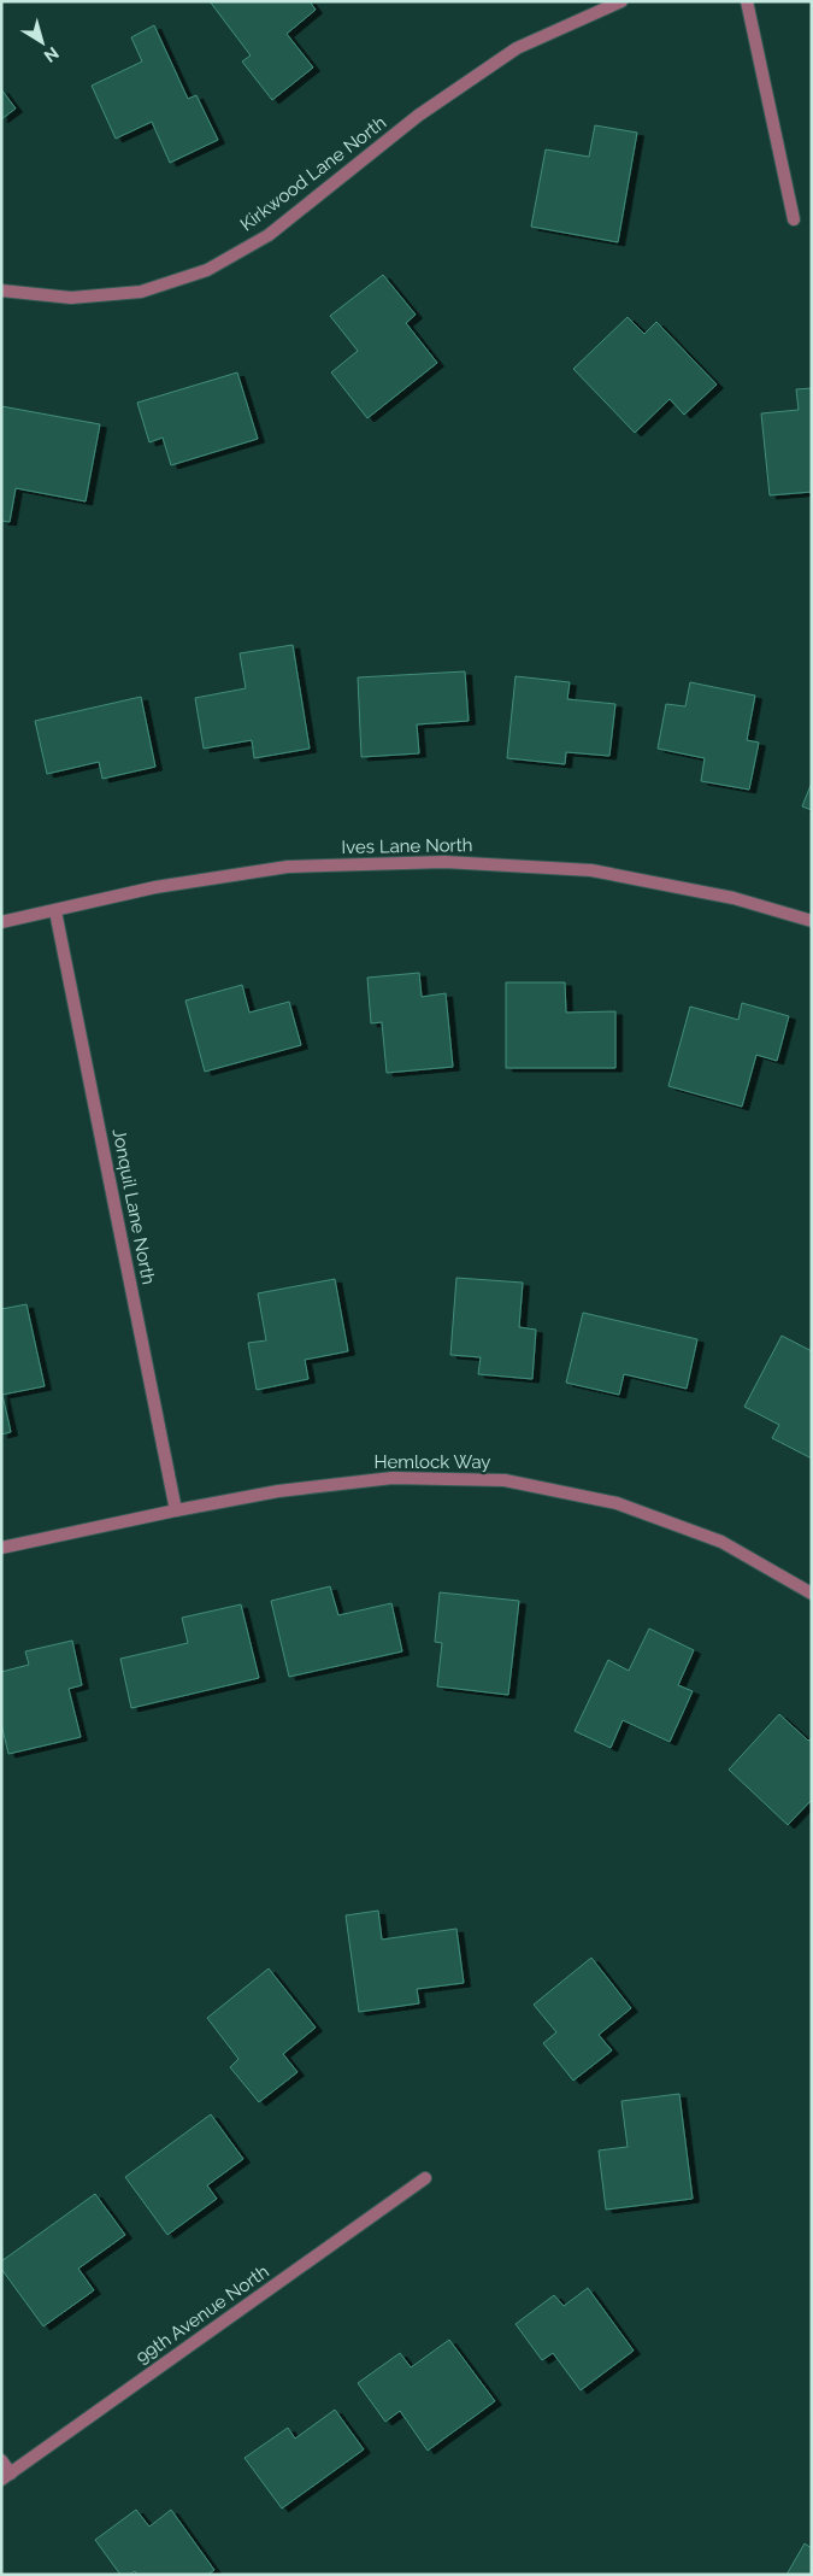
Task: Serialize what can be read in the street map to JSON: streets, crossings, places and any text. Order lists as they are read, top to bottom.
{
  "streets": {
    "street": [
      "Kirkwood Lane North",
      "Ives Lane North",
      "Jonquil Lane North",
      "Hemlock Way",
      "99th Avenue North"
    ]
  },
  "crossings": [
    ["Ives Lane North", "Jonquil Lane North"],
    ["Jonquil Lane North", "Hemlock Way"]
  ],
  "north": "bottom right"
}
